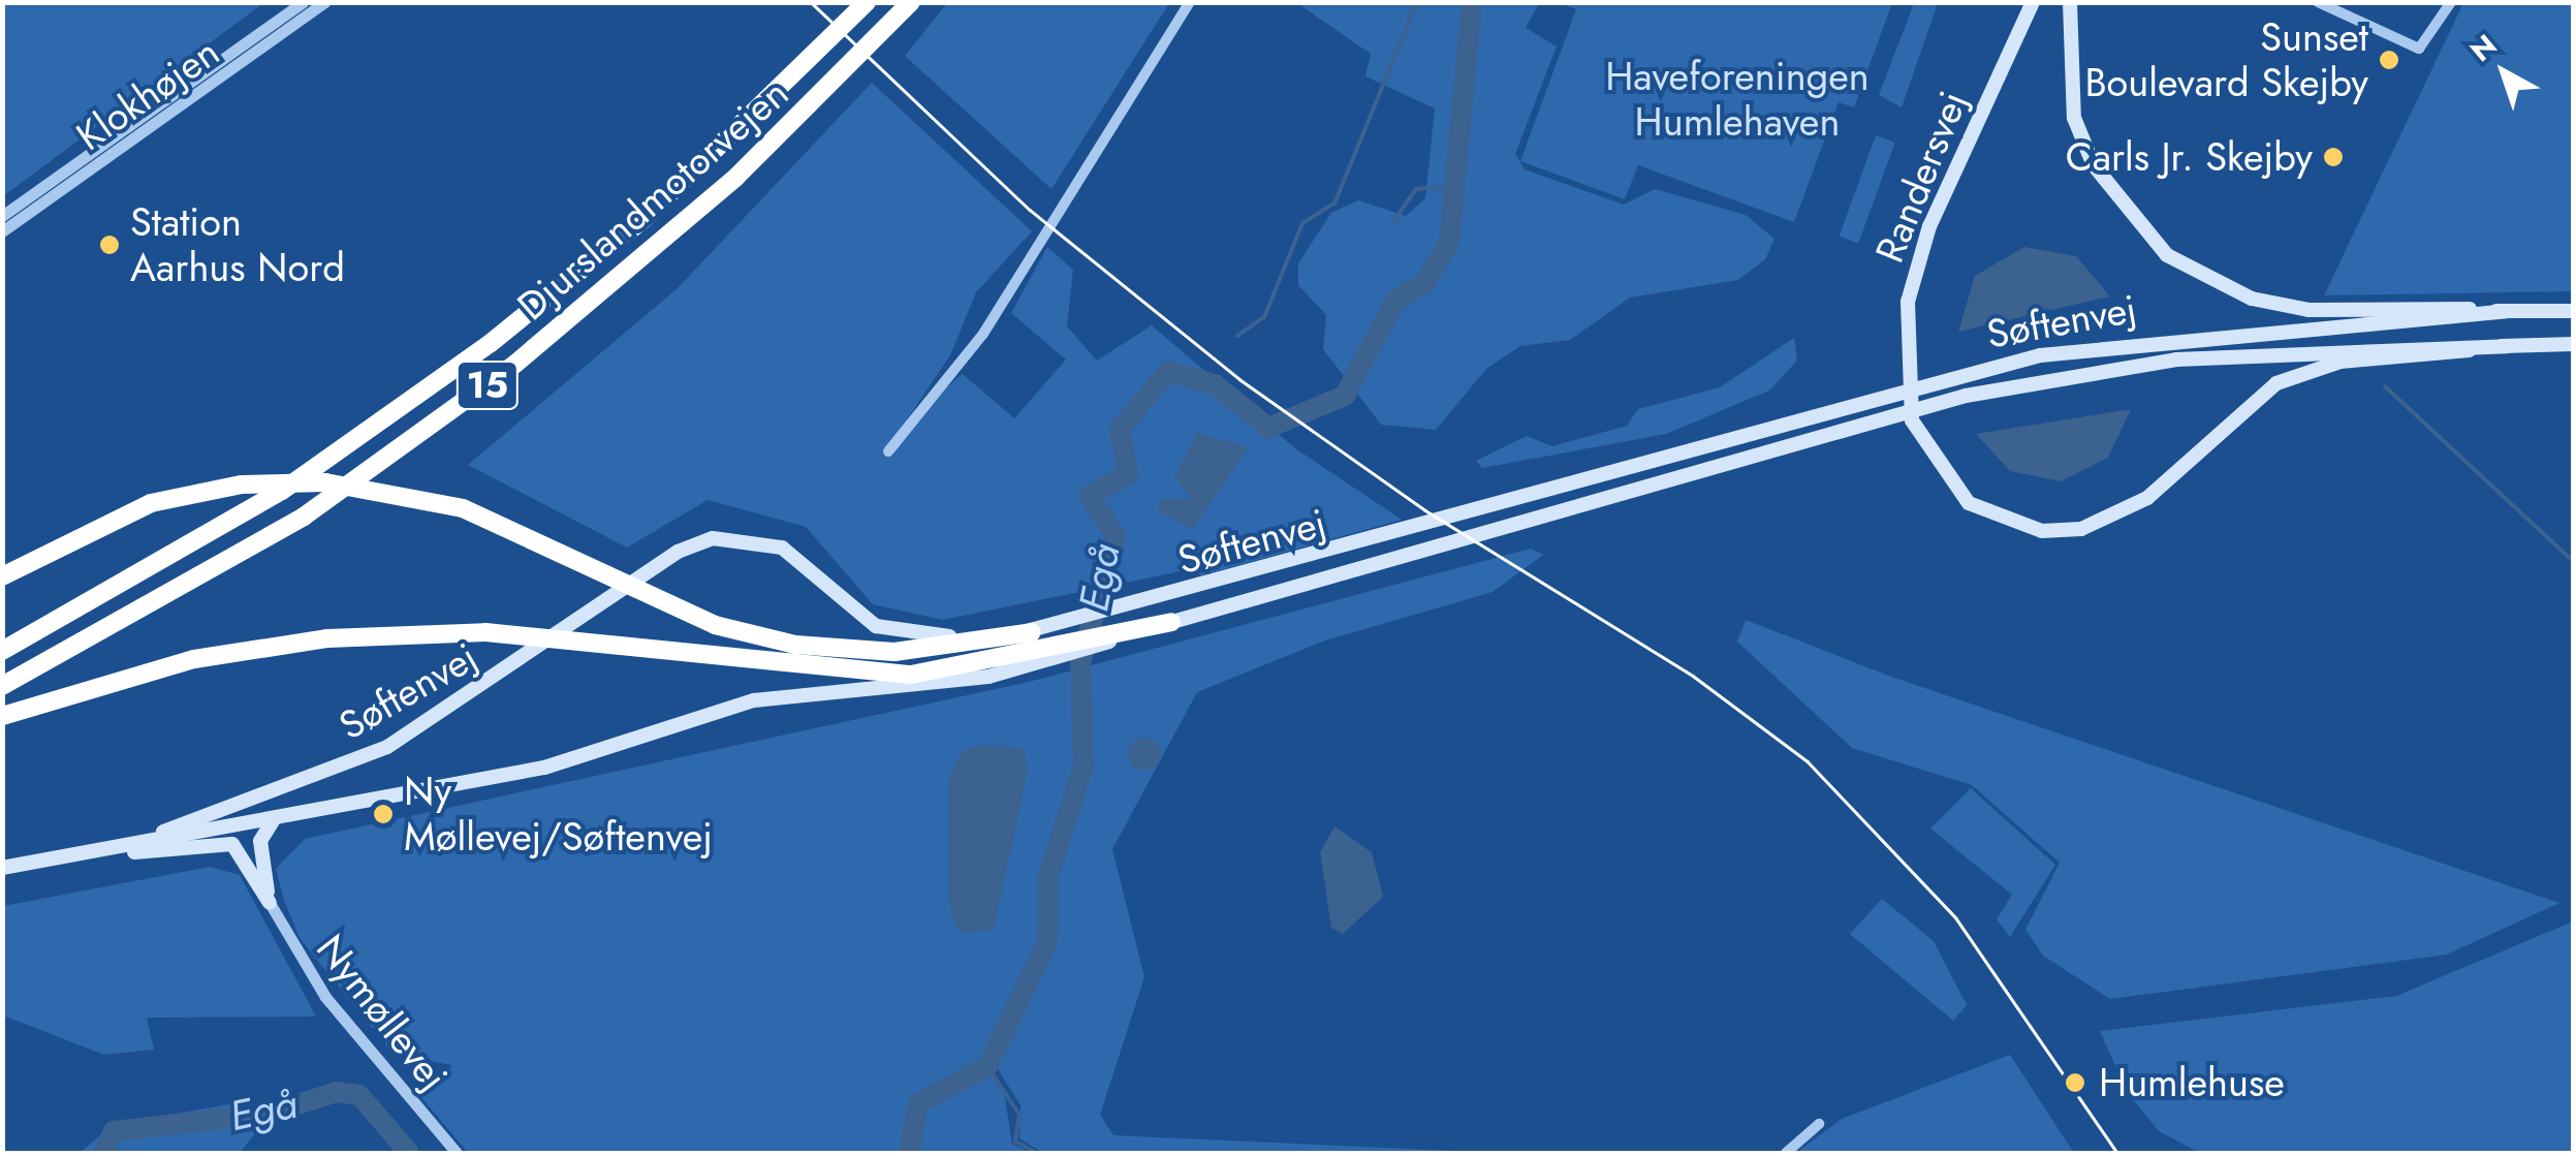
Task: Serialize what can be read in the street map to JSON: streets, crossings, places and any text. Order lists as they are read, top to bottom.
{
  "streets": {
    "highway": ["Djurslandmotorvejen", "15"],
    "main road": ["Randersvej", "Søftenvej"],
    "street": ["Klokhøjen", "Nymøllevej"]
  },
  "crossings": [
    ["Randersvej", "Søftenvej"]
  ],
  "water": ["Egå"],
  "parks": ["Haveforeningen Humlehaven"],
  "places": [
    "Sunset Boulevard Skejby",
    "Carls Jr. Skejby",
    "Station Aarhus Nord",
    "Ny Møllevej/Søftenvej",
    "Humlehuse"
  ],
  "north": "top left"
}
